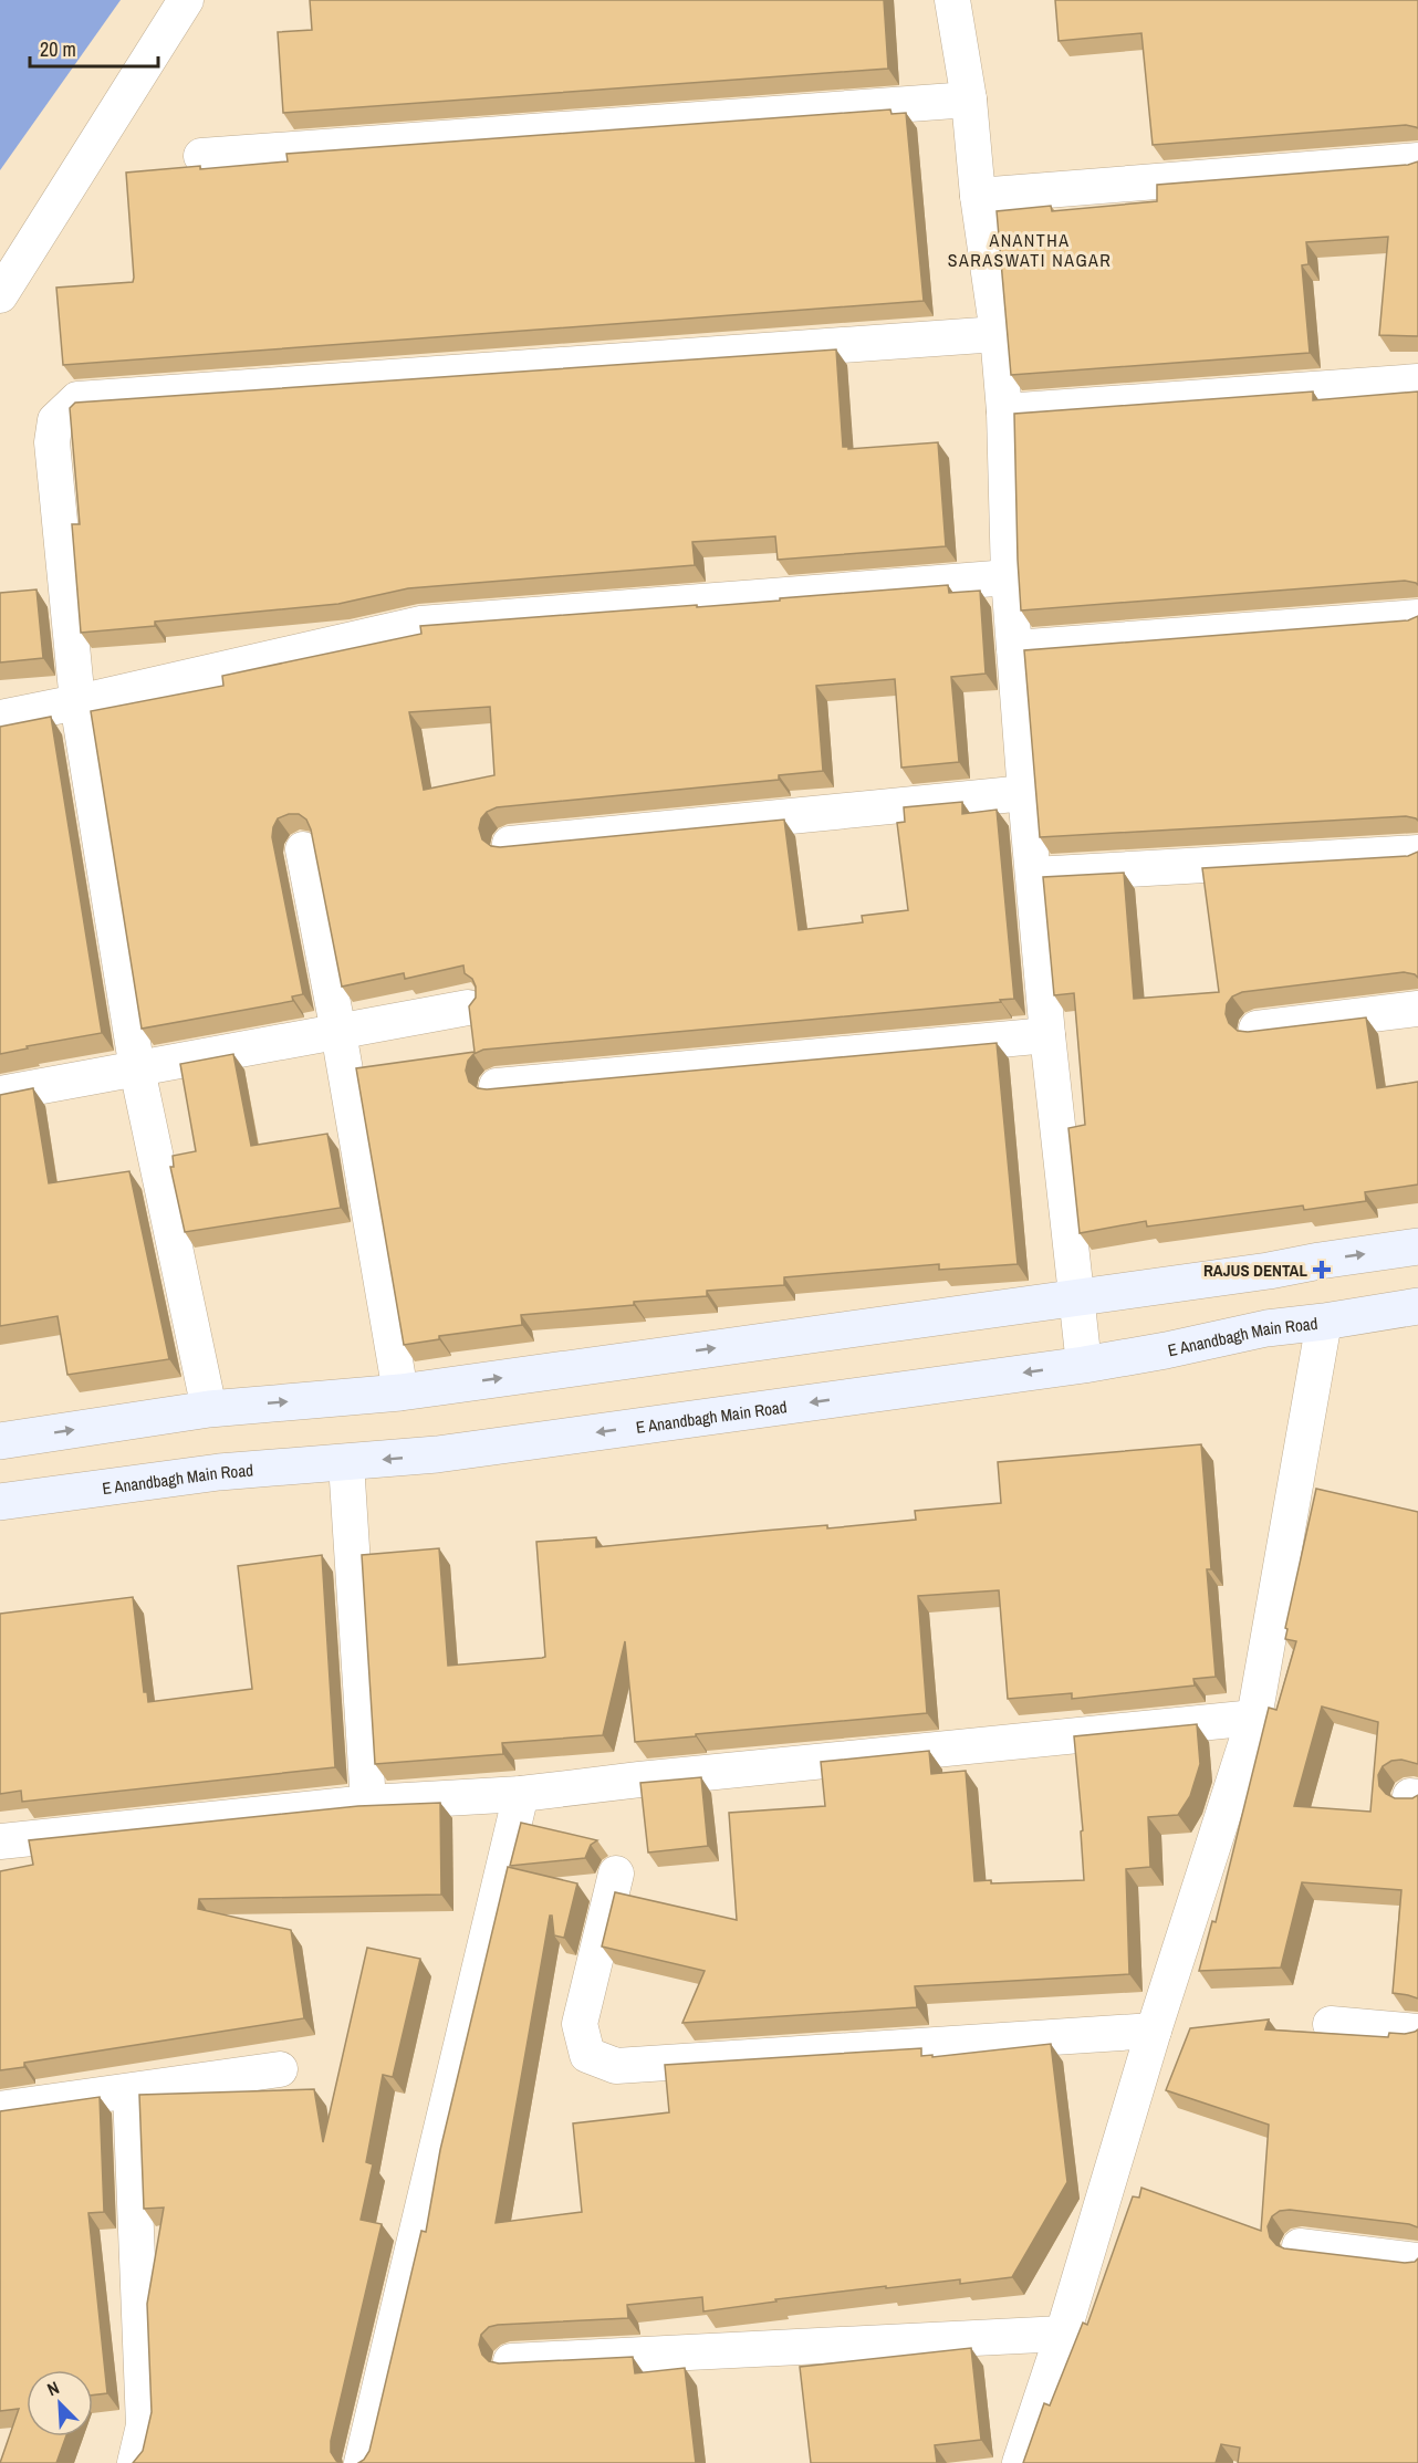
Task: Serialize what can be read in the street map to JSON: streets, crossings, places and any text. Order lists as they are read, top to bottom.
{
  "streets": {
    "street": ["E Anandbagh Main Road"]
  },
  "districts": ["ANANTHA SARASWATI NAGAR"],
  "places": {
    "health": ["RAJUS DENTAL"]
  },
  "scale_bar": "20 m",
  "north": "top left"
}
